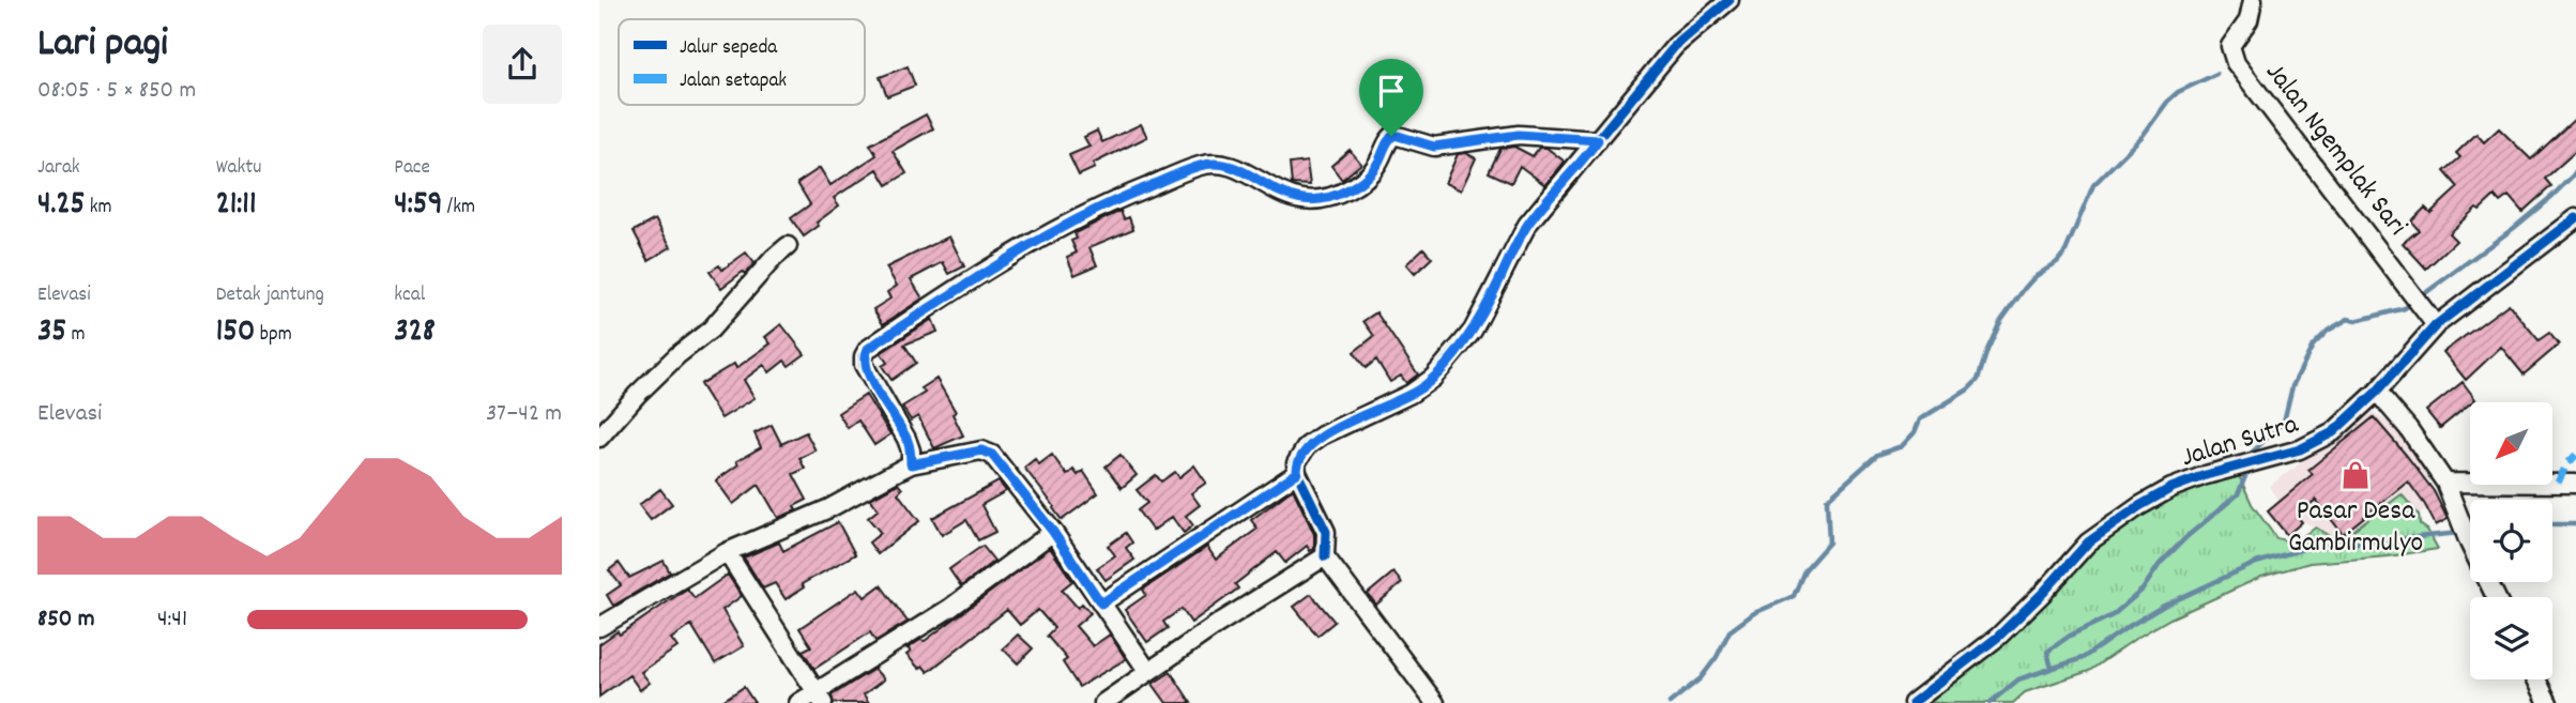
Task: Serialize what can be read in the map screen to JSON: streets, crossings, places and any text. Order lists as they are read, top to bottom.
{
  "streets": {
    "street": ["Jalan Ngemplak Sari", "Jalan Sutra"]
  },
  "crossings": [
    ["Jalan Ngemplak Sari", "Jalan Sutra"]
  ],
  "places": {
    "shop": ["Pasar Desa Gambirmulyo"]
  },
  "legend": ["Jalur sepeda", "Jalan setapak"],
  "north": "bottom left",
  "page": {
    "heading": ["Lari pagi", "08:05 · 5 × 850 m"],
    "stats": [
      ["Jarak", "4.25 km"],
      ["Waktu", "21:11"],
      ["Pace", "4:59 /km"],
      ["Elevasi", "35 m"],
      ["Detak jantung", "150 bpm"],
      ["kcal", "328"]
    ],
    "chart": ["Elevasi", "37–42 m"],
    "list": [
      {
        "name": "850 m",
        "note": "4:41"
      }
    ]
  }
}
